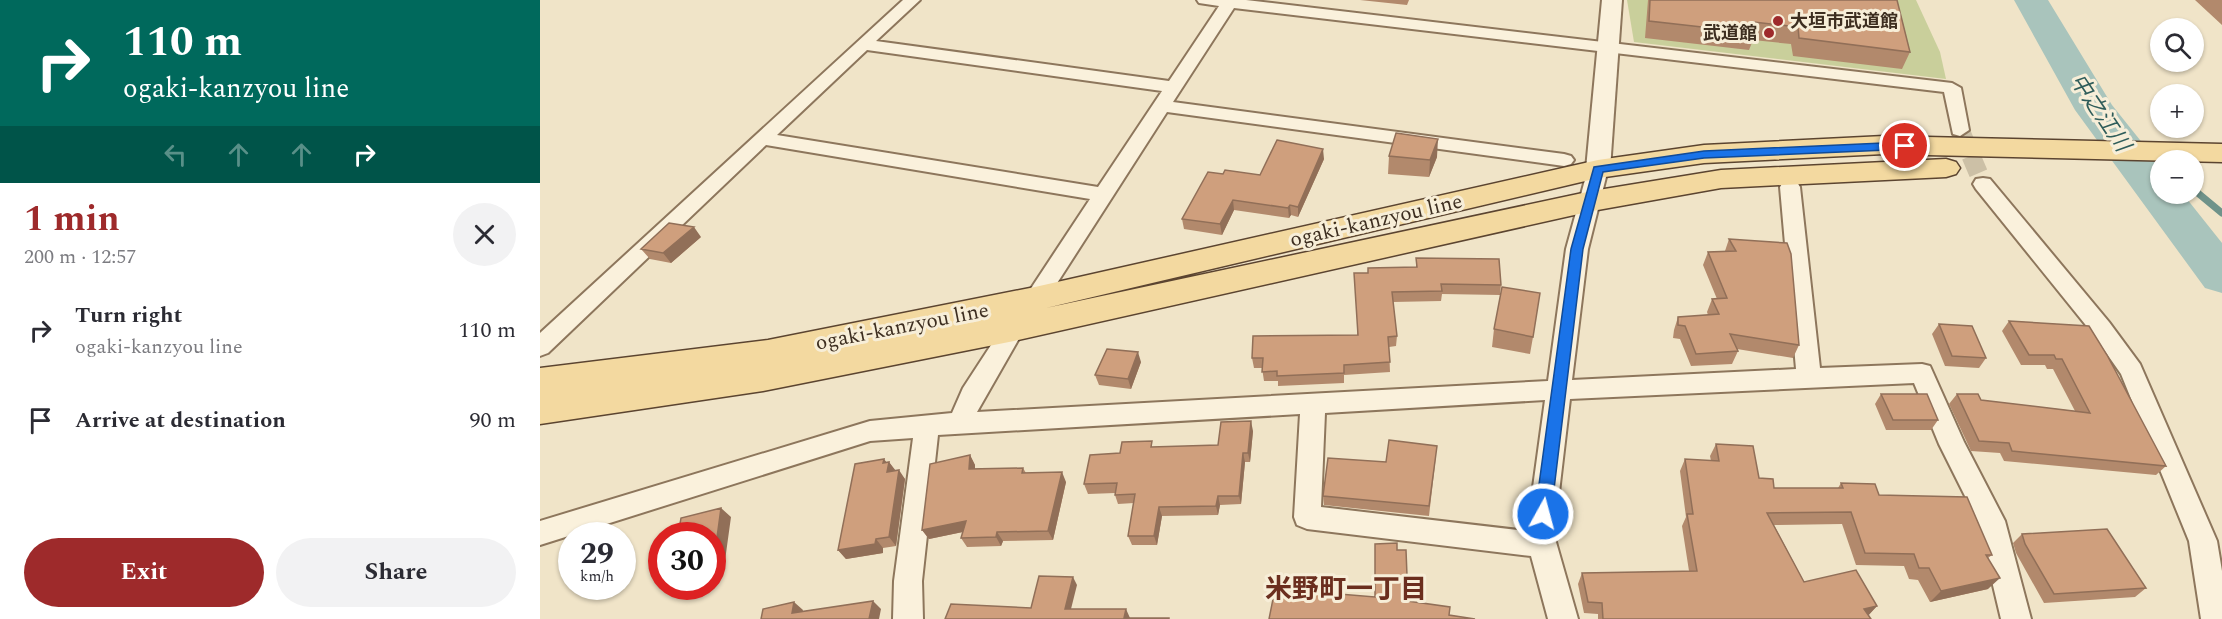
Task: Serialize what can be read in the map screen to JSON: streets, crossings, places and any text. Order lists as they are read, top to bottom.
{
  "streets": {
    "main road": ["ogaki-kanzyou line"]
  },
  "districts": ["米野町一丁目"],
  "water": ["中之江川"],
  "places": ["大垣市武道館", "武道館"],
  "page": {
    "turn": ["110 m", "ogaki-kanzyou line"],
    "map_buttons": ["+", "−"],
    "heading": ["1 min", "200 m · 12:57"],
    "list": [
      {
        "name": "Turn right",
        "note": "ogaki-kanzyou line",
        "value": "110 m"
      },
      {
        "name": "Arrive at destination",
        "value": "90 m"
      }
    ],
    "speed": "29 km/h",
    "limit": "30",
    "buttons": ["Exit", "Share"]
  }
}
